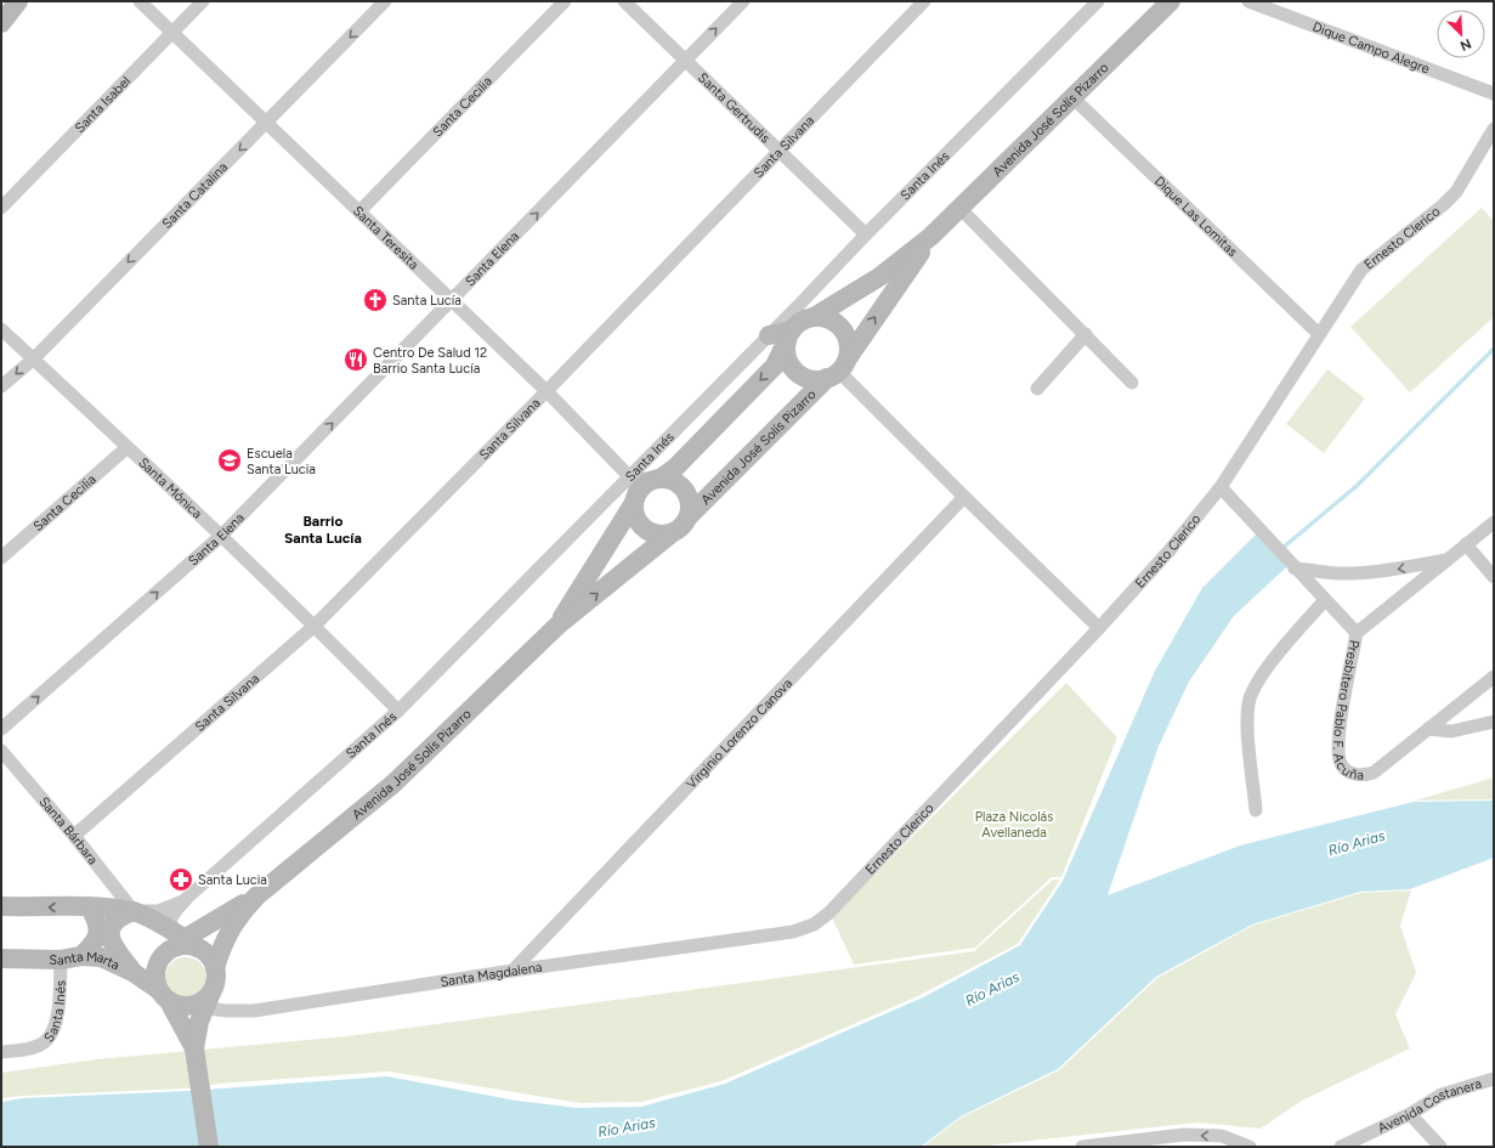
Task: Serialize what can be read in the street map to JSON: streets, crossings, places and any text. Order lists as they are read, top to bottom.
{
  "streets": {
    "main road": ["Avenida José Solís Pizarro", "Santa Marta"],
    "street": [
      "Dique Campo Alegre",
      "Santa Isabel",
      "Santa Cecilia",
      "Santa Gertrudis",
      "Santa Silvana",
      "Santa Inés",
      "Santa Catalina",
      "Dique Las Lomitas",
      "Santa Teresita",
      "Ernesto Clerico",
      "Santa Elena",
      "Santa Mónica",
      "Presbítero Pablo F. Acuña",
      "Virginio Lorenzo Canova",
      "Santa Bárbara",
      "Santa Magdalena",
      "Avenida Costanera"
    ]
  },
  "crossings": [
    ["Santa Isabel", "Santa Teresita"],
    ["Santa Cecilia", "Santa Teresita"],
    ["Santa Cecilia", "Santa Mónica"],
    ["Santa Gertrudis", "Santa Silvana"],
    ["Santa Gertrudis", "Santa Inés"],
    ["Santa Gertrudis", "Santa Elena"],
    ["Avenida José Solís Pizarro", "Santa Inés"],
    ["Avenida José Solís Pizarro", "Dique Las Lomitas"],
    ["Avenida José Solís Pizarro", "Santa Teresita"],
    ["Avenida José Solís Pizarro", "Santa Marta"],
    ["Avenida José Solís Pizarro", "Santa Magdalena"],
    ["Santa Silvana", "Santa Teresita"],
    ["Santa Silvana", "Santa Mónica"],
    ["Santa Silvana", "Santa Bárbara"],
    ["Santa Inés", "Santa Teresita"],
    ["Santa Inés", "Santa Mónica"],
    ["Santa Inés", "Santa Bárbara"],
    ["Santa Inés", "Santa Marta"],
    ["Santa Inés", "Santa Magdalena"],
    ["Santa Catalina", "Santa Teresita"],
    ["Santa Catalina", "Santa Mónica"],
    ["Dique Las Lomitas", "Ernesto Clerico"],
    ["Santa Teresita", "Santa Elena"],
    ["Ernesto Clerico", "Santa Magdalena"],
    ["Santa Elena", "Santa Mónica"],
    ["Virginio Lorenzo Canova", "Santa Magdalena"],
    ["Santa Marta", "Santa Magdalena"]
  ],
  "one_way": ["Santa Catalina", "Santa Elena"],
  "districts": ["Barrio Santa Lucía"],
  "water": ["Río Arias"],
  "parks": ["Plaza Nicolás Avellaneda"],
  "places": {
    "church": ["Santa Lucía"],
    "restaurant": ["Centro De Salud 12 Barrio Santa Lucía"],
    "school or university": ["Escuela Santa Lucia"],
    "pharmacy": ["Santa Lucia"]
  },
  "north": "bottom right"
}
